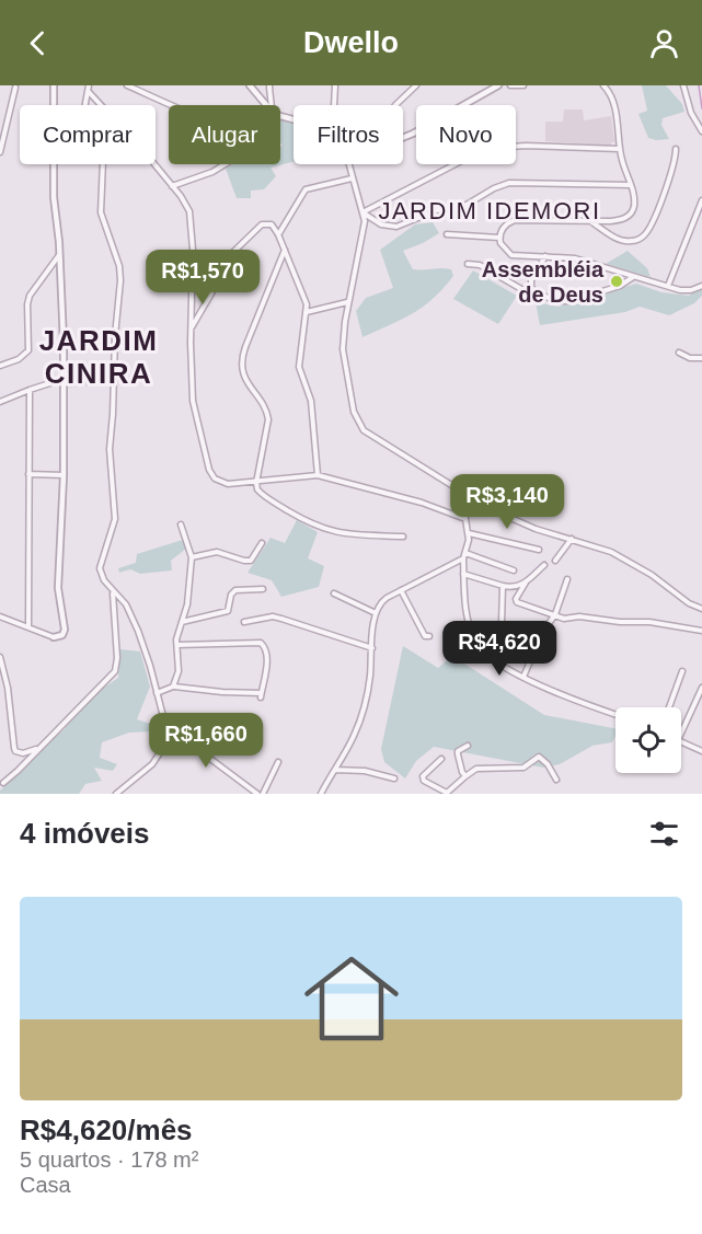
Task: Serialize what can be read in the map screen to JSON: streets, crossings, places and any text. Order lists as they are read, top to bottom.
{
  "districts": ["JARDIM IDEMORI", "JARDIM CINIRA"],
  "places": ["Assembléia de Deus"],
  "page": {
    "header": "Dwello",
    "chip": [
      "Comprar",
      "Alugar",
      "Filtros",
      "Novo"
    ],
    "price": [
      "R$1,570",
      "R$3,140",
      "R$4,620",
      "R$1,660"
    ],
    "heading": "4 imóveis",
    "list": [
      {
        "name": "R$4,620/mês",
        "note": "5 quartos · 178 m² · Casa"
      }
    ]
  }
}
